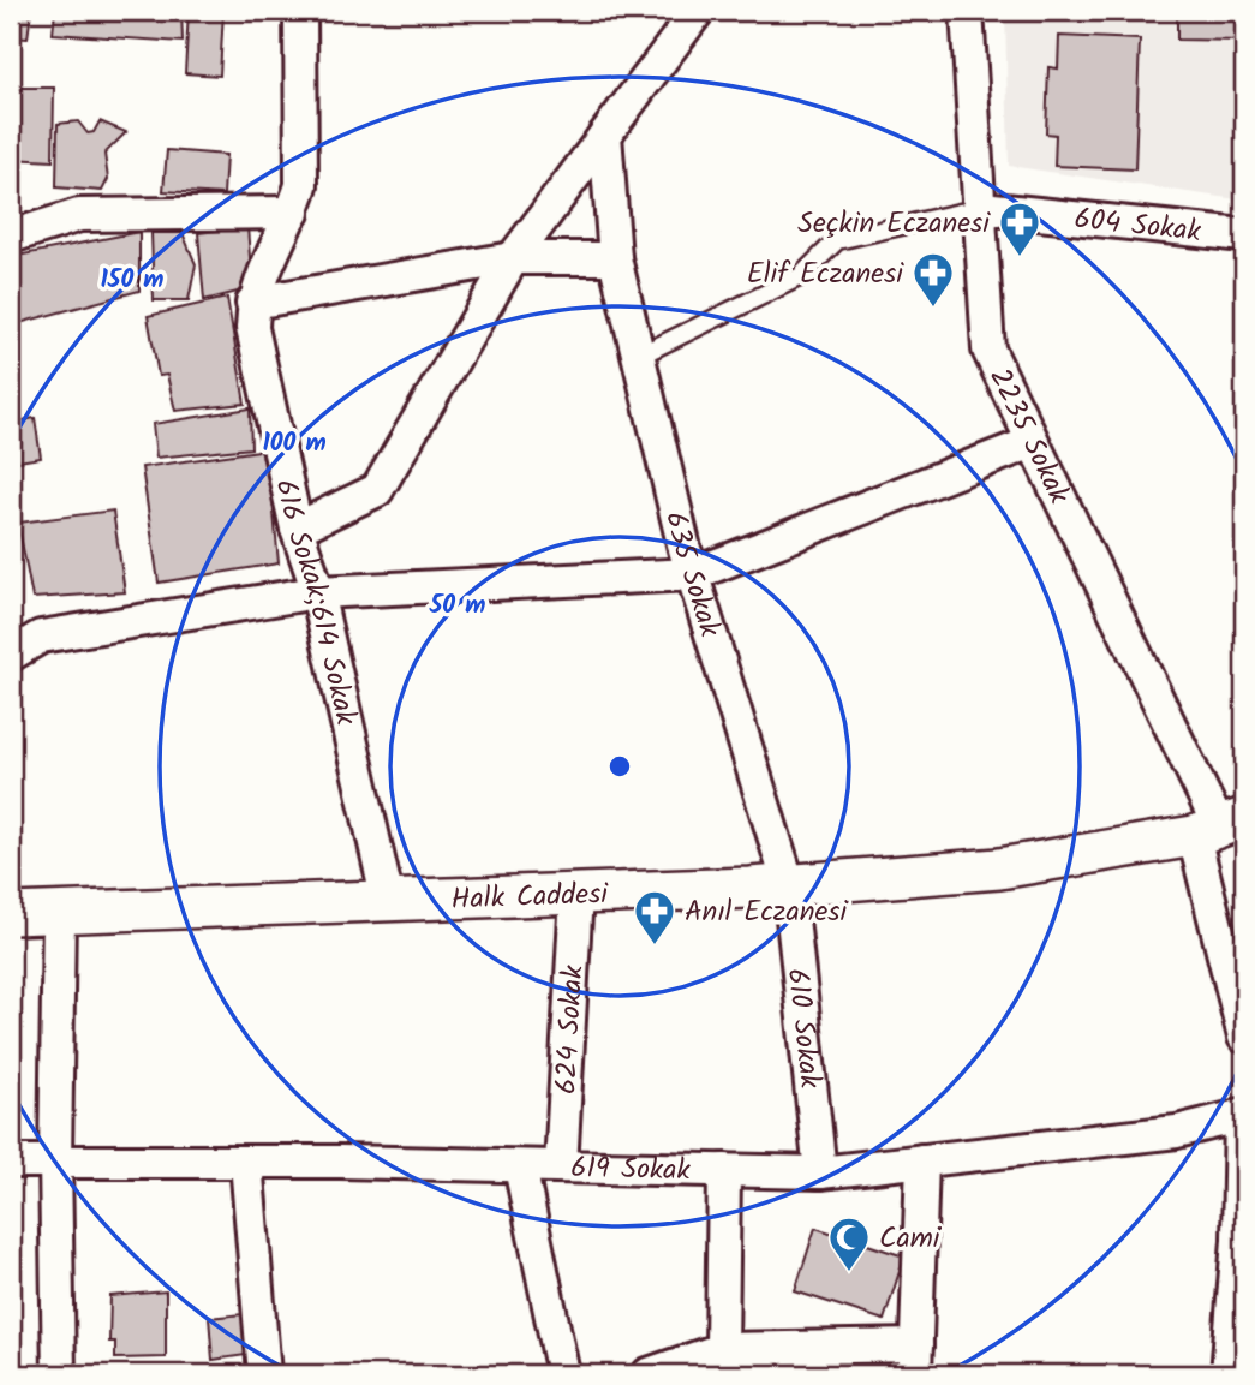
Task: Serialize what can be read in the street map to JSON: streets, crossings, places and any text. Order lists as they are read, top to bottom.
{
  "streets": {
    "street": [
      "604 Sokak",
      "2235 Sokak",
      "635 Sokak",
      "616 Sokak;614 Sokak",
      "Halk Caddesi",
      "610 Sokak",
      "624 Sokak",
      "619 Sokak"
    ]
  },
  "crossings": [
    ["604 Sokak", "2235 Sokak"],
    ["2235 Sokak", "Halk Caddesi"],
    ["635 Sokak", "Halk Caddesi"],
    ["635 Sokak", "610 Sokak"],
    ["616 Sokak;614 Sokak", "Halk Caddesi"],
    ["Halk Caddesi", "610 Sokak"],
    ["Halk Caddesi", "624 Sokak"],
    ["610 Sokak", "619 Sokak"],
    ["624 Sokak", "619 Sokak"]
  ],
  "places": {
    "pharmacy": ["Seçkin Eczanesi", "Elif Eczanesi", "Anıl Eczanesi"],
    "mosque": ["Cami"]
  },
  "rings": ["150 m", "100 m", "50 m"]
}
